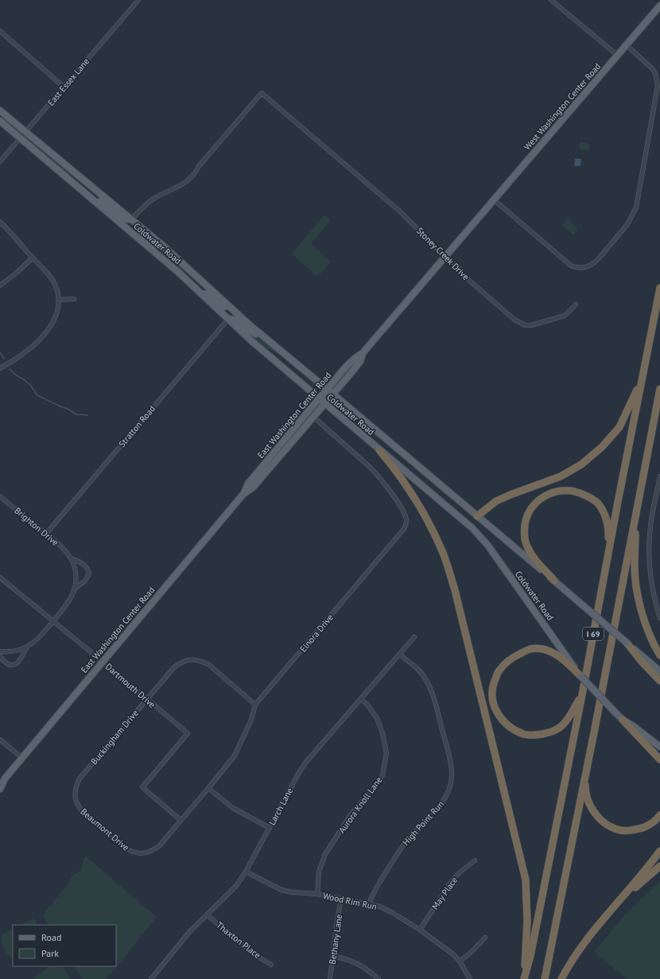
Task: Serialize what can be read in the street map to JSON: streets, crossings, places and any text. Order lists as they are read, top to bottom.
{
  "streets": {
    "highway": ["I 69"],
    "main road": ["West Washington Center Road", "Coldwater Road", "East Washington Center Road"],
    "street": [
      "East Essex Lane",
      "Stoney Creek Drive",
      "Stratton Road",
      "Brighton Drive",
      "Elnora Drive",
      "Dartmouth Drive",
      "Buckingham Drive",
      "Aurora Knoll Lane",
      "Larch Lane",
      "High Point Run",
      "Beaumont Drive",
      "May Place",
      "Wood Rim Run",
      "Bethany Lane",
      "Thaxton Place"
    ]
  },
  "crossings": [
    ["East Essex Lane", "Coldwater Road"],
    ["West Washington Center Road", "East Washington Center Road"],
    ["Coldwater Road", "Stoney Creek Drive"],
    ["Coldwater Road", "East Washington Center Road"],
    ["Coldwater Road", "Stratton Road"],
    ["Stoney Creek Drive", "East Washington Center Road"],
    ["East Washington Center Road", "Elnora Drive"],
    ["East Washington Center Road", "Dartmouth Drive"],
    ["Stratton Road", "Brighton Drive"],
    ["Brighton Drive", "Dartmouth Drive"],
    ["Elnora Drive", "Dartmouth Drive"],
    ["Elnora Drive", "Buckingham Drive"],
    ["Elnora Drive", "Beaumont Drive"],
    ["Dartmouth Drive", "Buckingham Drive"],
    ["Buckingham Drive", "Beaumont Drive"],
    ["Aurora Knoll Lane", "Larch Lane"],
    ["Aurora Knoll Lane", "Wood Rim Run"],
    ["Larch Lane", "High Point Run"],
    ["Larch Lane", "Wood Rim Run"],
    ["Larch Lane", "Thaxton Place"],
    ["High Point Run", "Wood Rim Run"],
    ["May Place", "Wood Rim Run"],
    ["Wood Rim Run", "Bethany Lane"]
  ],
  "legend": ["Road", "Park"]
}
